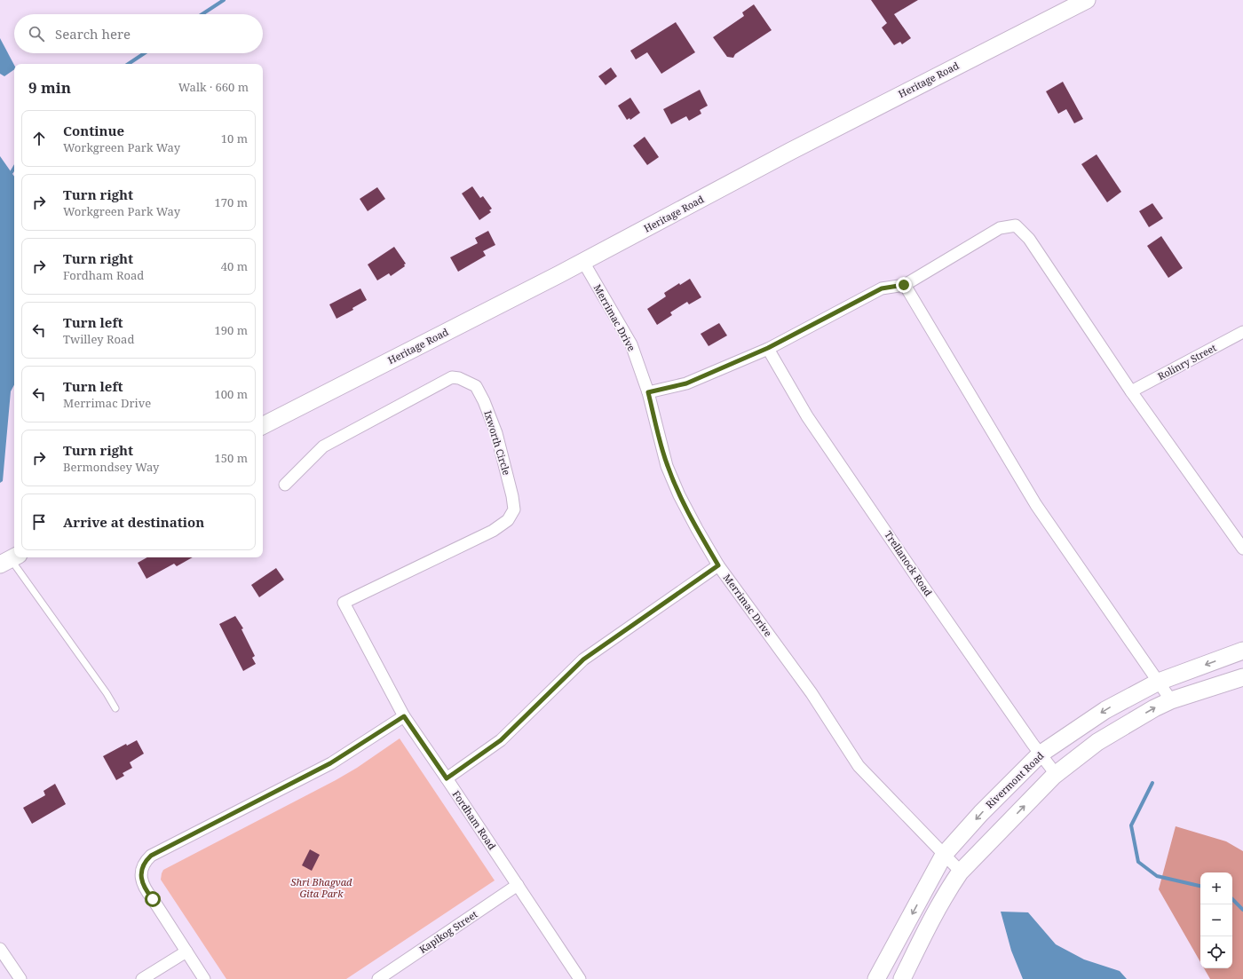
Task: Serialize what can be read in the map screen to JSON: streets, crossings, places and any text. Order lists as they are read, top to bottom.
{
  "streets": {
    "street": [
      "Heritage Road",
      "Merrimac Drive",
      "Rolinry Street",
      "Ixworth Circle",
      "Trellanock Road",
      "Rivermont Road",
      "Fordham Road",
      "Kapikog Street"
    ]
  },
  "crossings": [
    ["Heritage Road", "Merrimac Drive"],
    ["Merrimac Drive", "Rivermont Road"],
    ["Ixworth Circle", "Fordham Road"],
    ["Trellanock Road", "Rivermont Road"],
    ["Fordham Road", "Kapikog Street"]
  ],
  "parks": ["Shri Bhagvad Gita Park"],
  "page": {
    "search": "Search here",
    "heading": ["9 min", "Walk · 660 m"],
    "list": [
      ["Continue", "Workgreen Park Way", "10 m"],
      ["Turn right", "Workgreen Park Way", "170 m"],
      ["Turn right", "Fordham Road", "40 m"],
      ["Turn left", "Twilley Road", "190 m"],
      ["Turn left", "Merrimac Drive", "100 m"],
      ["Turn right", "Bermondsey Way", "150 m"],
      "Arrive at destination"
    ],
    "map_buttons": ["+", "−"]
  }
}
